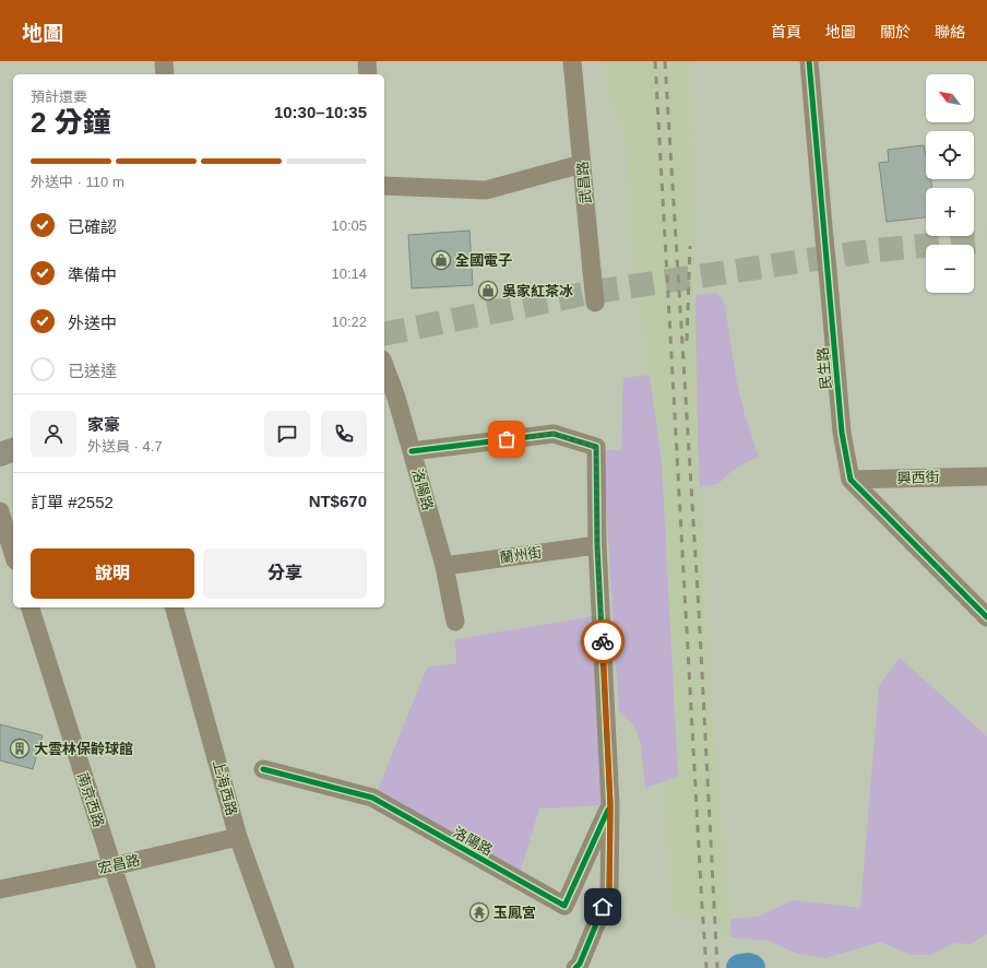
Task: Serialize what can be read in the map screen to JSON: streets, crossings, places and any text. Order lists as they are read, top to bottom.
{
  "streets": {
    "street": [
      "武昌路",
      "民生路",
      "興西街",
      "洛陽路",
      "蘭州街",
      "上海西路",
      "南京西路",
      "宏昌路"
    ]
  },
  "crossings": [
    ["民生路", "興西街"],
    ["洛陽路", "蘭州街"],
    ["上海西路", "宏昌路"],
    ["南京西路", "宏昌路"]
  ],
  "places": {
    "shop": ["全國電子", "吳家紅茶冰"],
    "building": ["大雲林保齡球館"],
    "temple": ["玉鳳宮"]
  },
  "north": "top left",
  "page": {
    "header": "地圖",
    "nav": [
      "首頁",
      "地圖",
      "關於",
      "聯絡"
    ],
    "map_buttons": ["+", "−"],
    "heading": ["2 分鐘", "預計還要", "10:30–10:35"],
    "panel": [
      "家豪",
      "外送員 · 4.7",
      "訂單 #2552",
      "NT$670"
    ],
    "bar": "外送中 · 110 m",
    "list": [
      ["已確認", "10:05"],
      ["準備中", "10:14"],
      ["外送中", "10:22"],
      "已送達"
    ],
    "buttons": ["說明", "分享"]
  }
}
